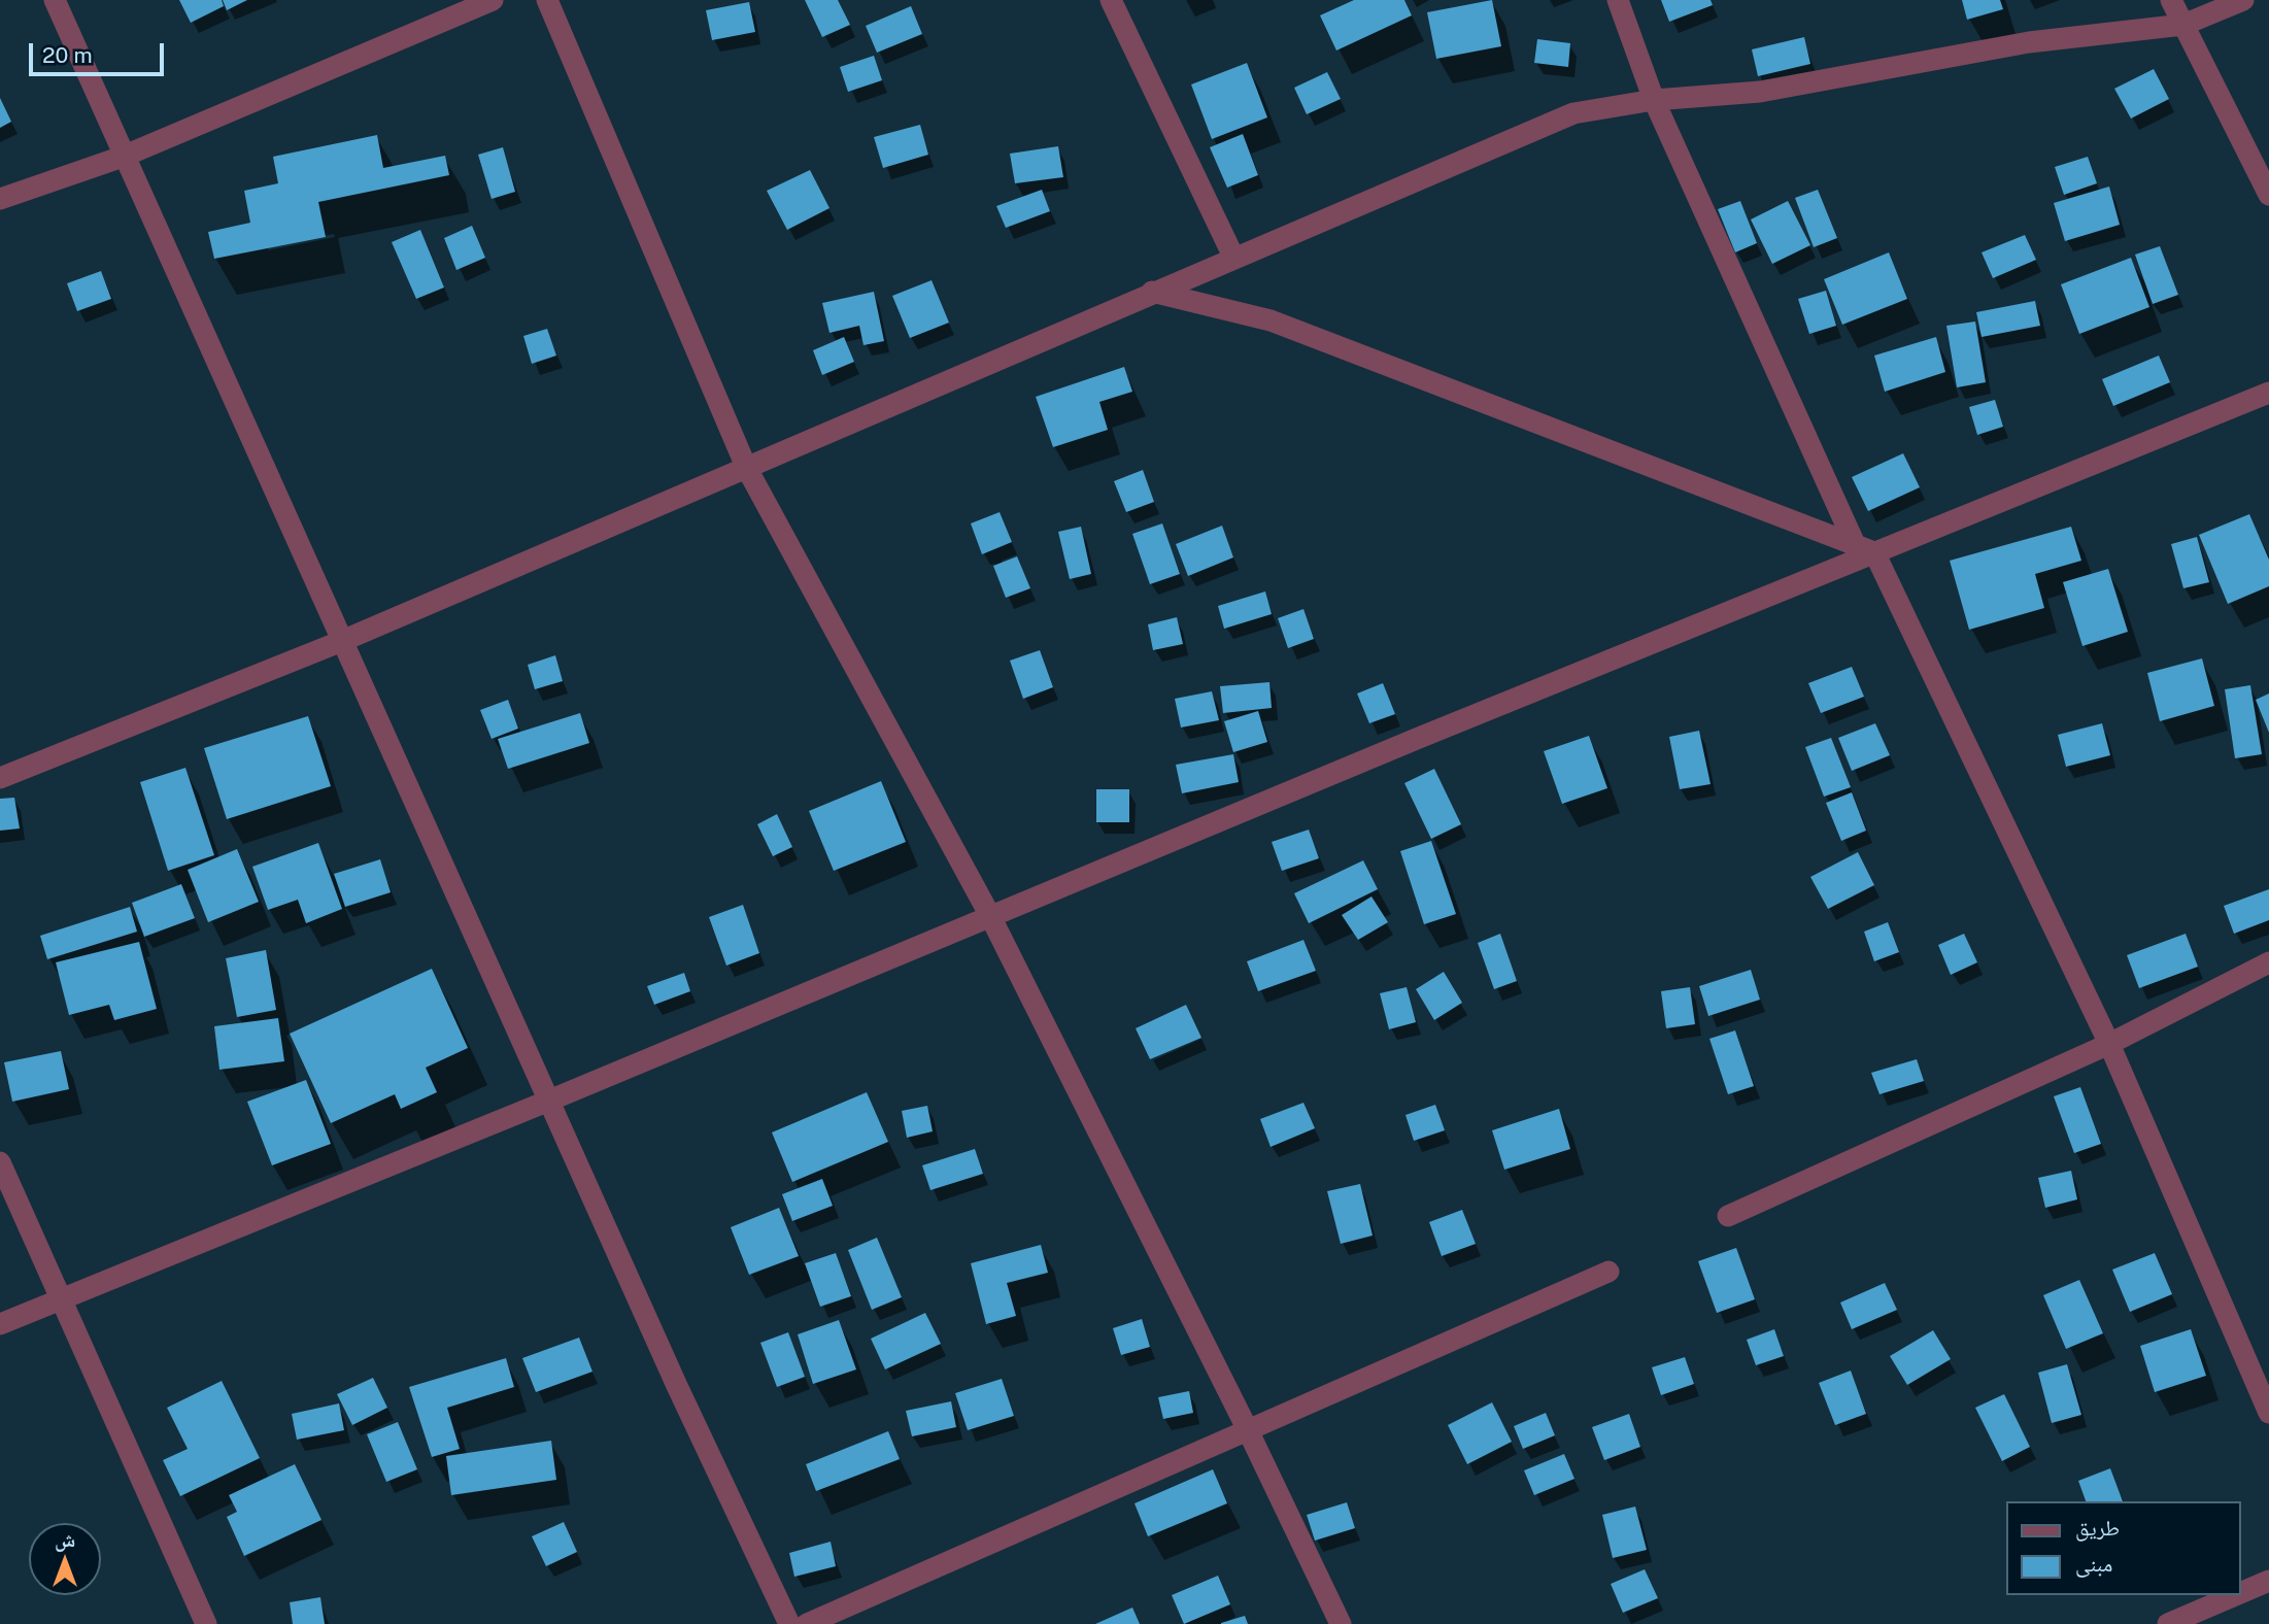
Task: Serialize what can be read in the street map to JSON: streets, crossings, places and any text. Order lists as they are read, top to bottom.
{
  "legend": ["طريق", "مبنى"],
  "scale_bar": "20 m",
  "north": "top"
}
